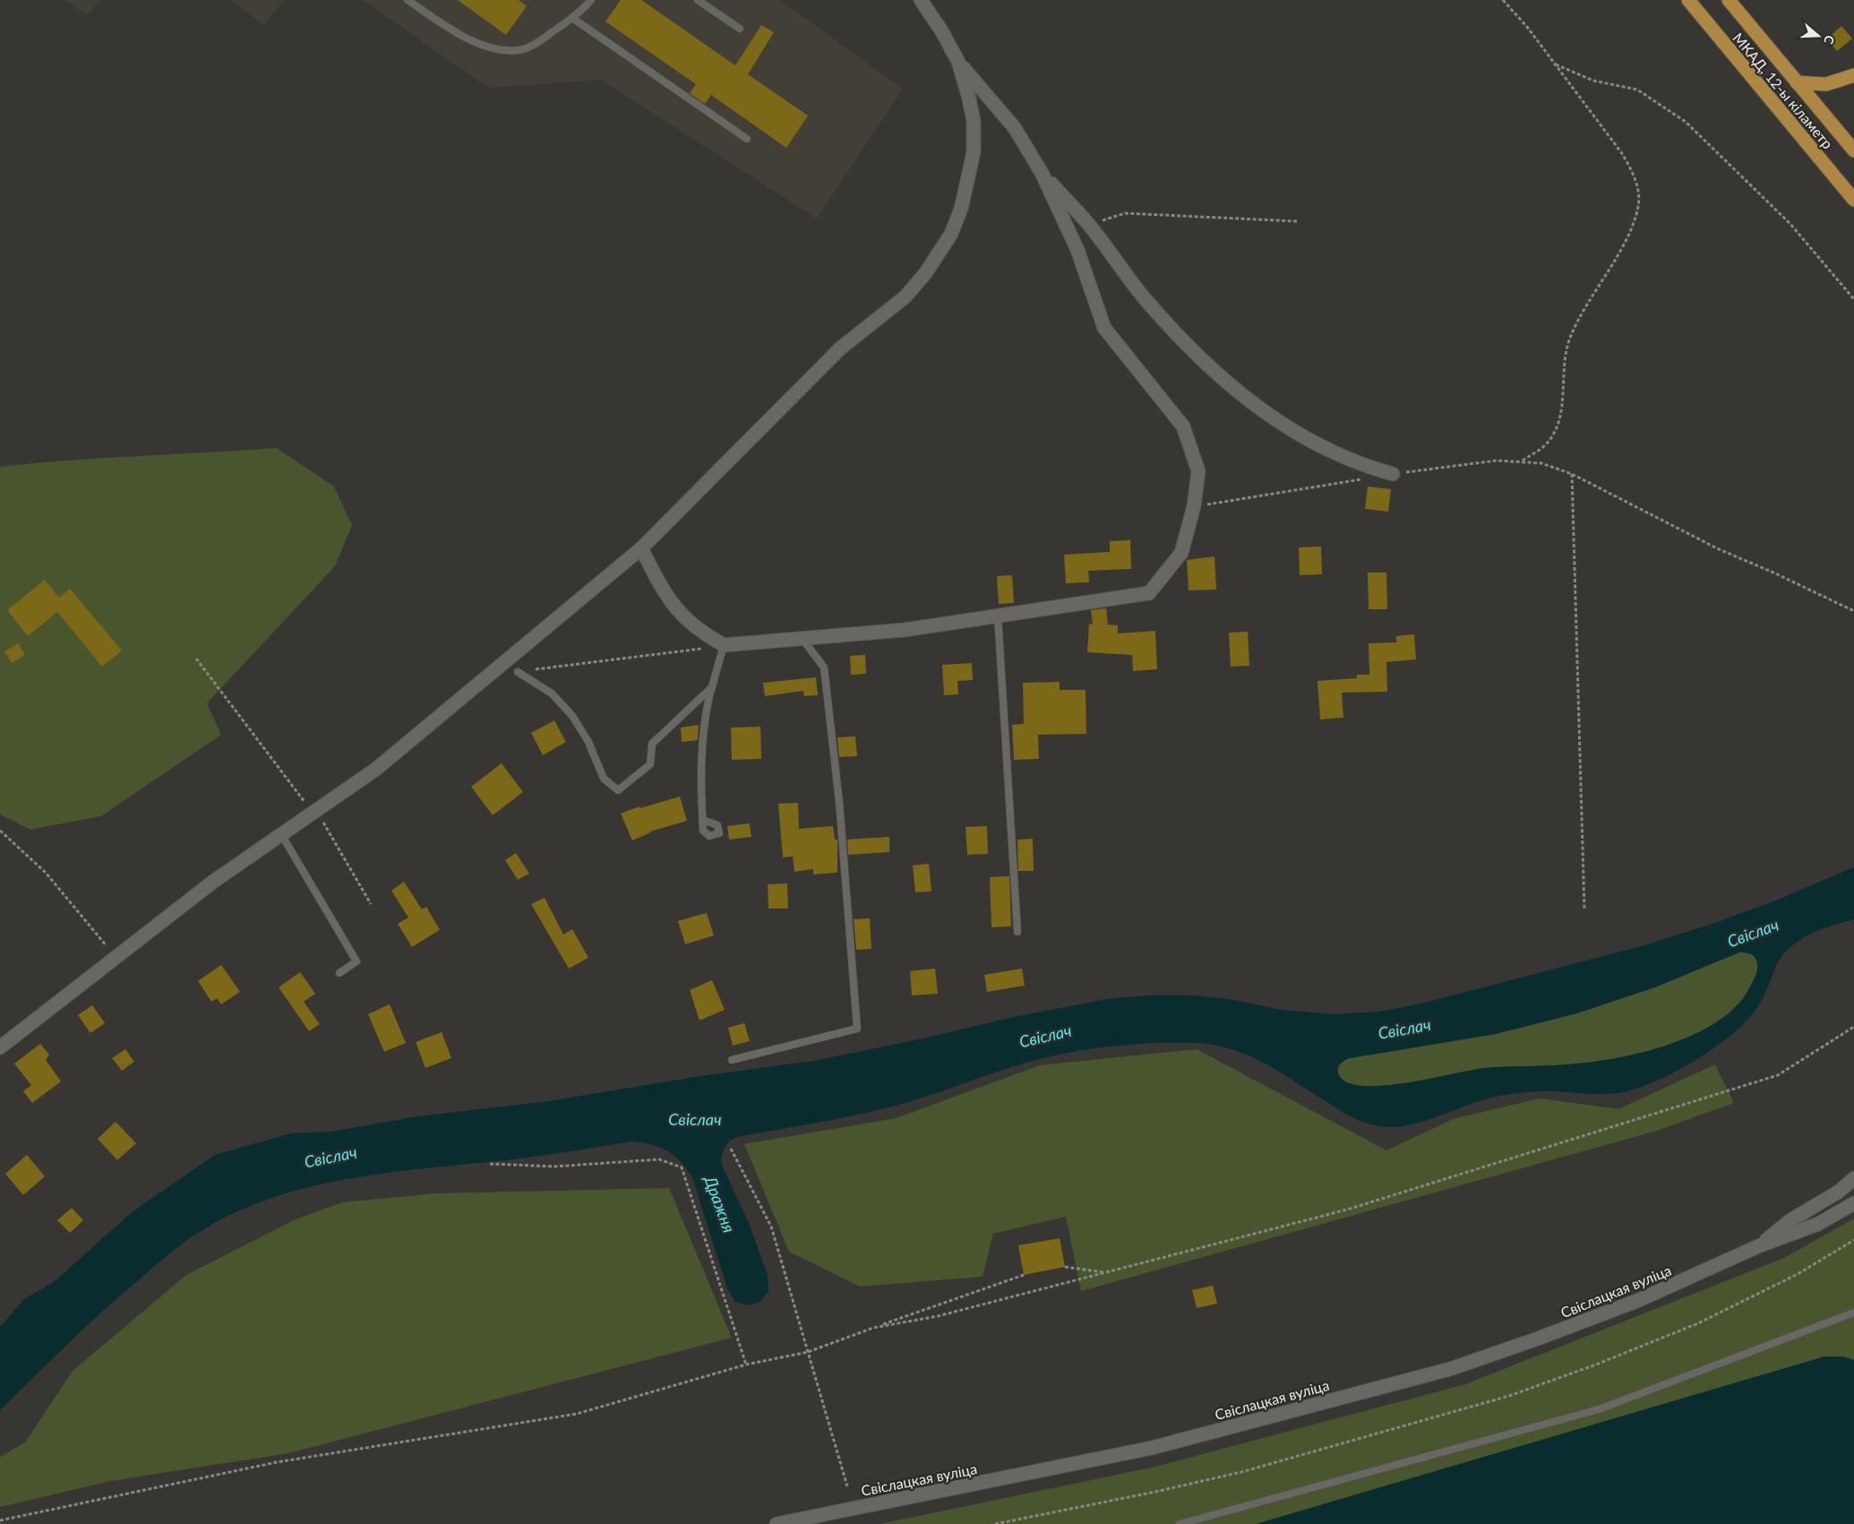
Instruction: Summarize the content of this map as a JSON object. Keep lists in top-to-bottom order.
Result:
{
  "streets": {
    "highway": ["МКАД, 12-ы кіламетр"],
    "street": ["Свіслацкая вуліца"]
  },
  "water": ["Свіслач", "Дражня"],
  "north": "right"
}
